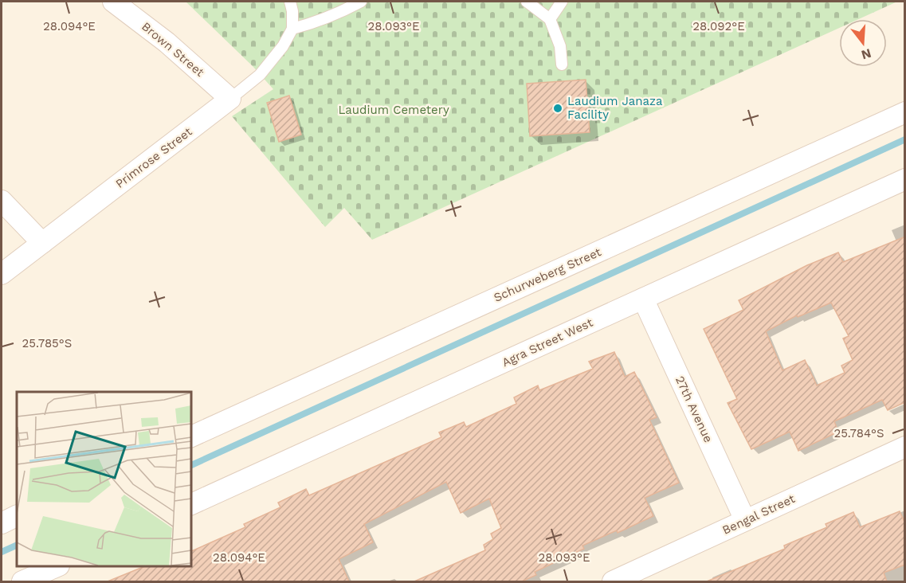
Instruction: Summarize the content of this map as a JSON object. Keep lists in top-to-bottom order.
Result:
{
  "streets": {
    "street": [
      "Brown Street",
      "Primrose Street",
      "Schurweberg Street",
      "Agra Street West",
      "27th Avenue",
      "Bengal Street"
    ]
  },
  "crossings": [
    ["Brown Street", "Primrose Street"],
    ["Agra Street West", "27th Avenue"],
    ["27th Avenue", "Bengal Street"]
  ],
  "parks": ["Laudium Cemetery"],
  "places": ["Laudium Janaza Facility"],
  "north": "bottom",
  "coordinates": [
    "28.094°E",
    "28.093°E",
    "28.092°E",
    "25.785°S",
    "25.784°S"
  ]
}
